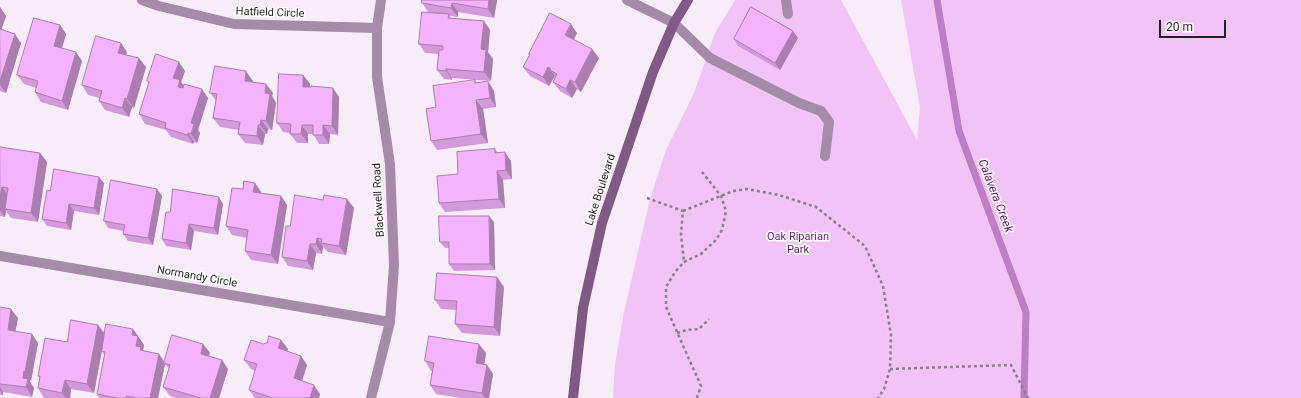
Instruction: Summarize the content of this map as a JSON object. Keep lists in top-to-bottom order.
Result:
{
  "streets": {
    "main road": ["Lake Boulevard"],
    "street": ["Hatfield Circle", "Blackwell Road", "Normandy Circle"]
  },
  "crossings": [
    ["Hatfield Circle", "Blackwell Road"],
    ["Blackwell Road", "Normandy Circle"]
  ],
  "water": ["Calavera Creek"],
  "parks": ["Oak Riparian Park"],
  "scale_bar": "20 m"
}
